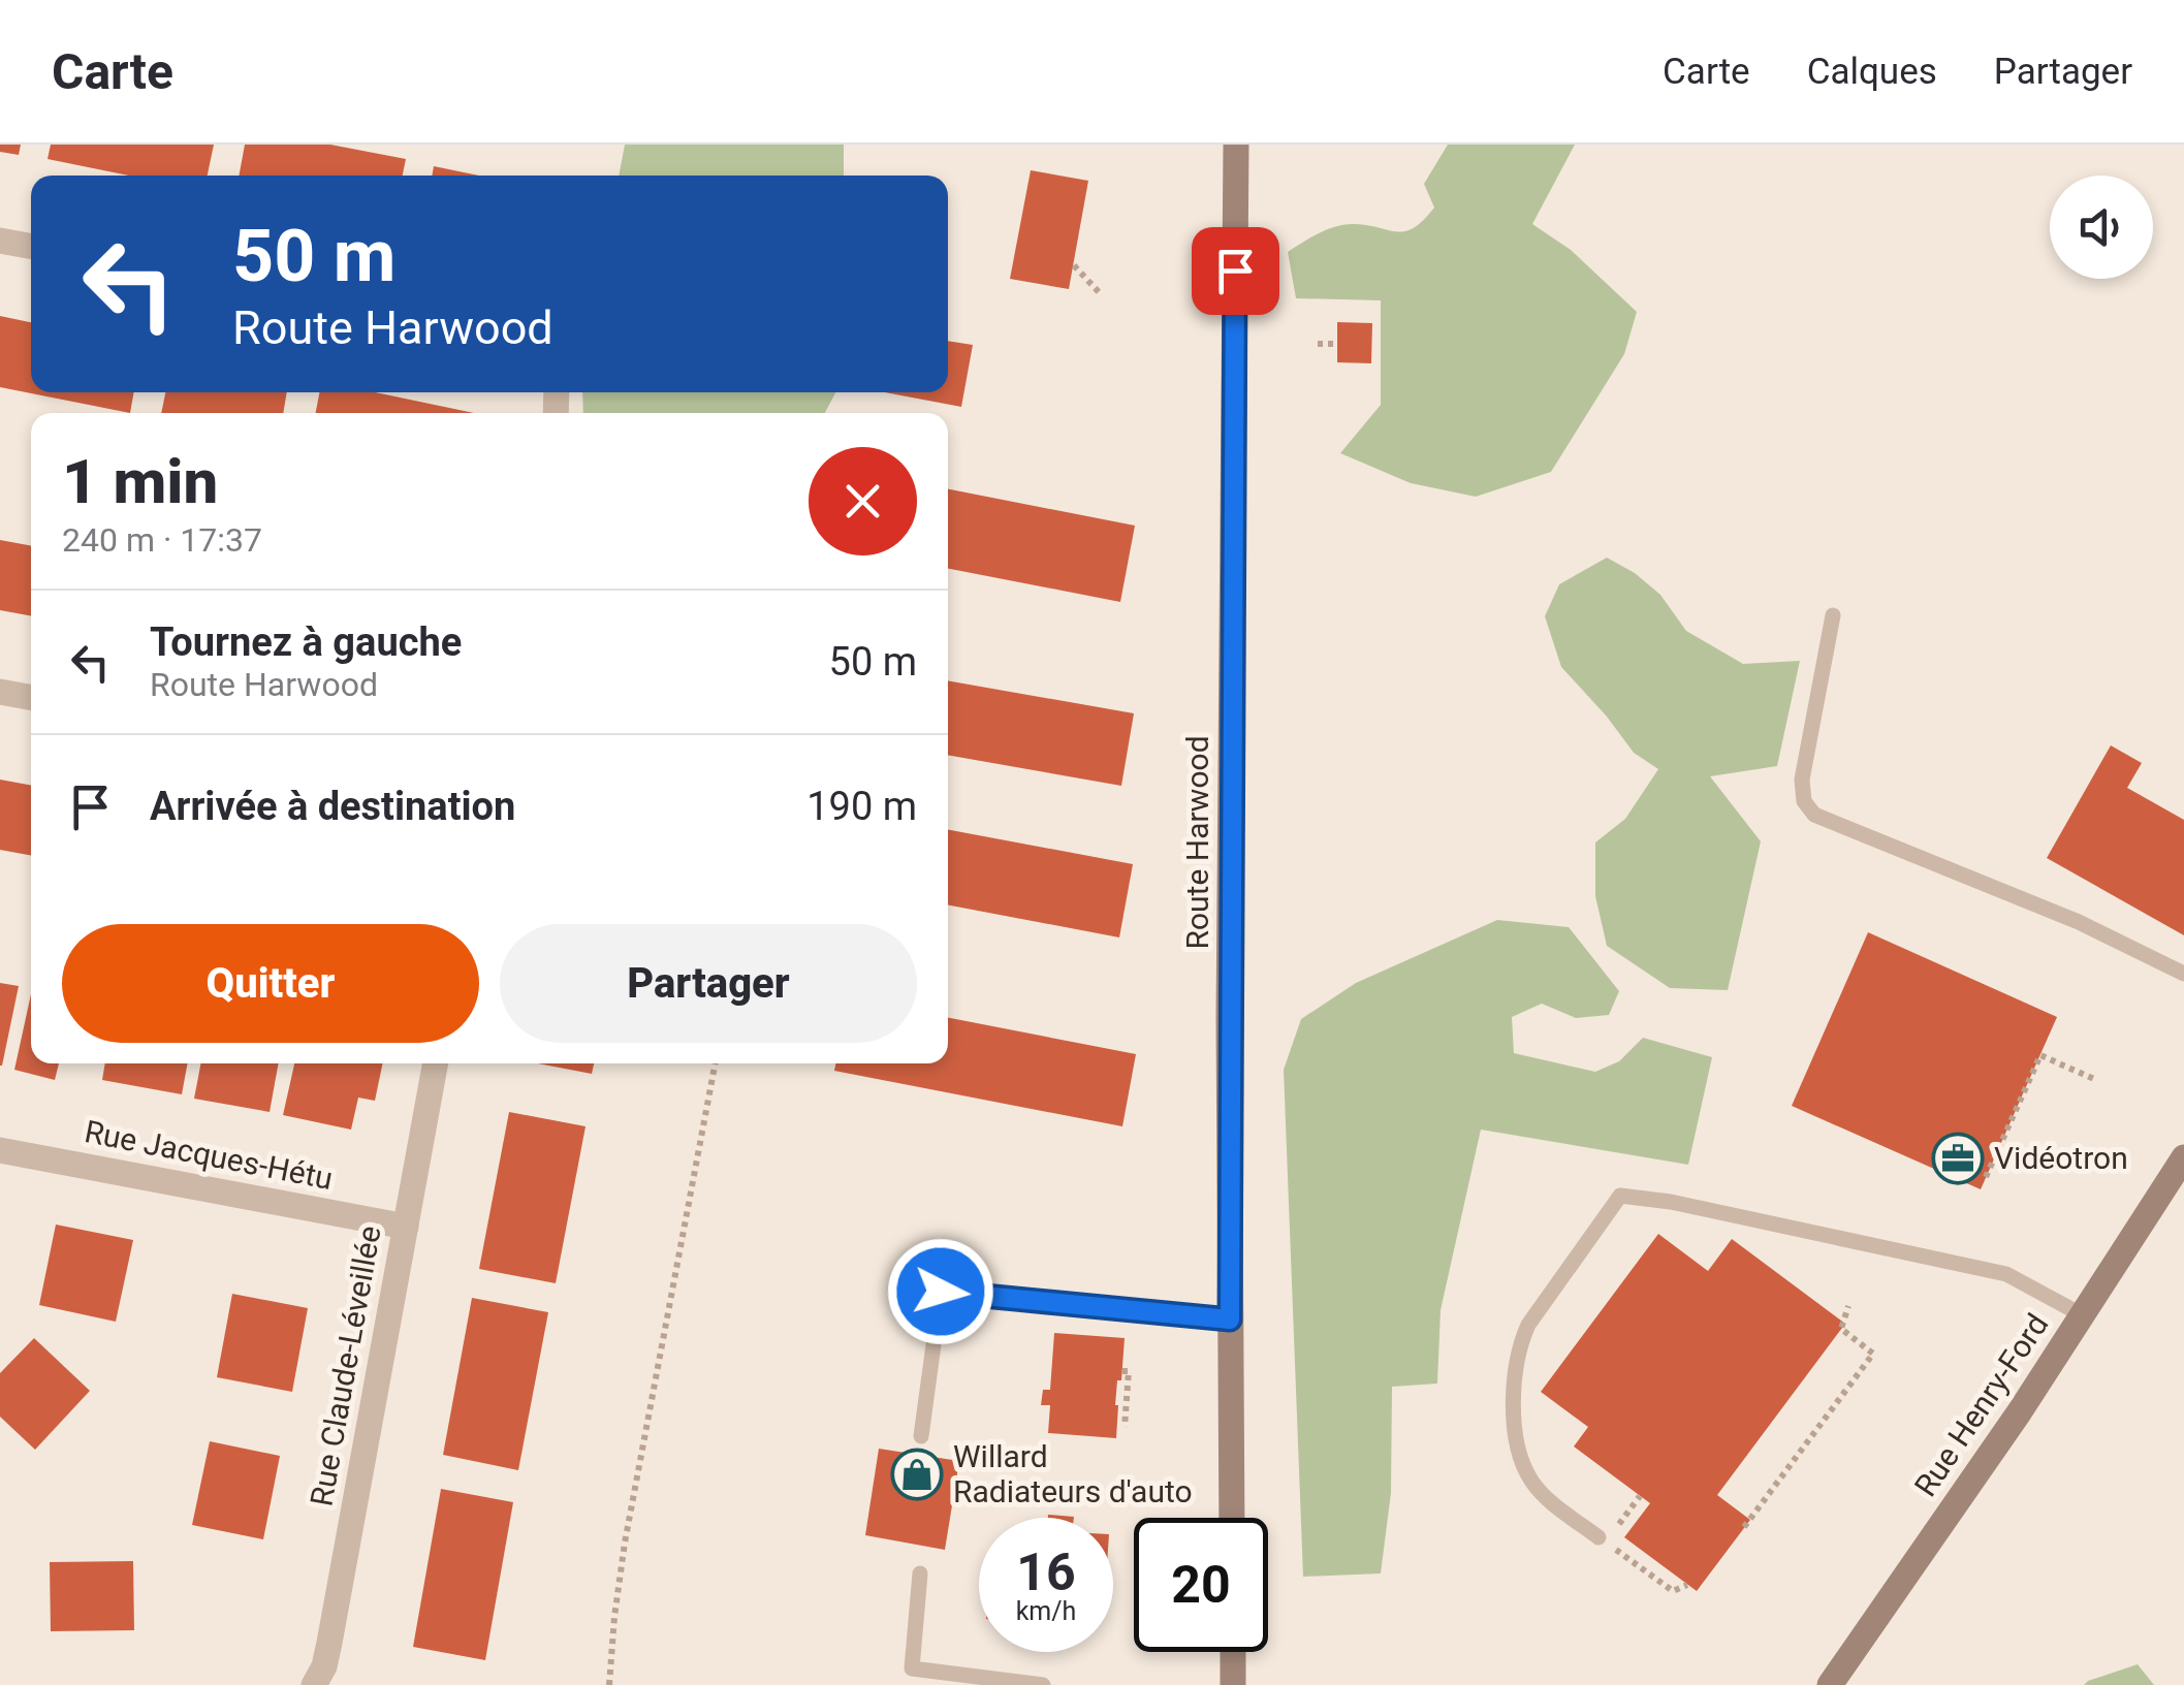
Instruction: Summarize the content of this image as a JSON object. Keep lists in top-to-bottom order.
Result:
{
  "streets": {
    "main road": ["Route Harwood", "Rue Henry-Ford"],
    "street": ["Rue Jacques-Hétu", "Rue Claude-Léveillée"]
  },
  "crossings": [
    ["Rue Jacques-Hétu", "Rue Claude-Léveillée"]
  ],
  "places": {
    "office": ["Vidéotron"],
    "shop": ["Willard Radiateurs d'auto"]
  },
  "page": {
    "header": "Carte",
    "nav": ["Carte", "Calques", "Partager"],
    "turn": ["50 m", "Route Harwood"],
    "heading": ["1 min", "240 m · 17:37"],
    "list": [
      {
        "name": "Tournez à gauche",
        "note": "Route Harwood",
        "value": "50 m"
      },
      {
        "name": "Arrivée à destination",
        "value": "190 m"
      }
    ],
    "buttons": ["Quitter", "Partager"],
    "speed": "16 km/h",
    "limit": "20"
  }
}
